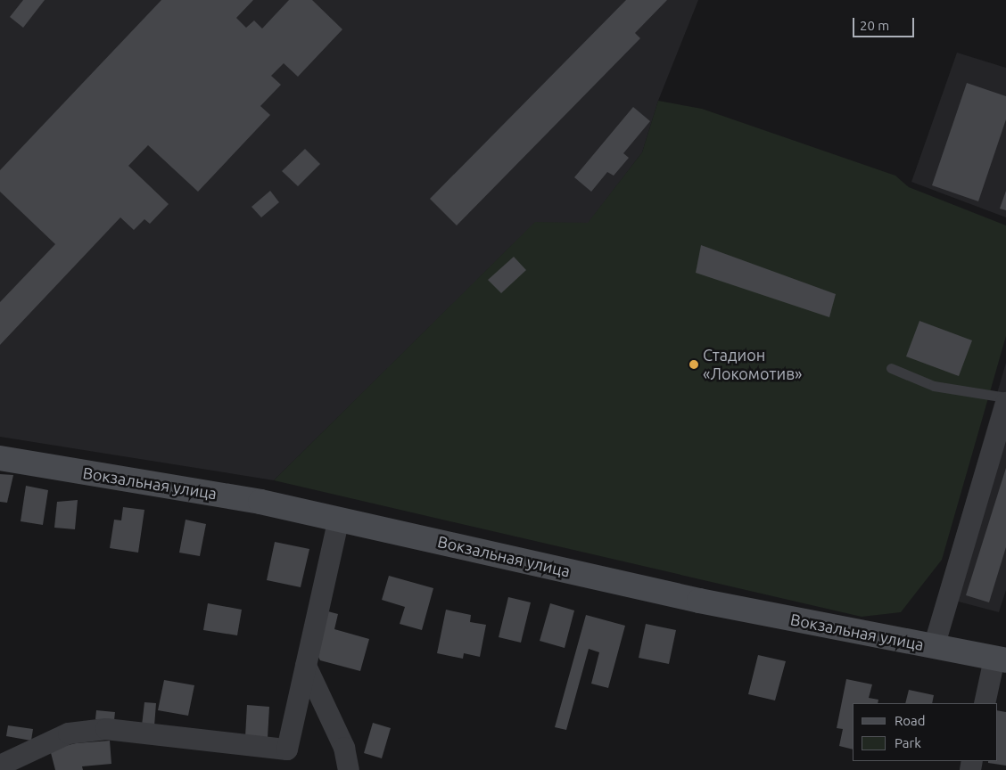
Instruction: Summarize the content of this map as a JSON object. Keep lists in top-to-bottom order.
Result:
{
  "streets": {
    "street": ["Вокзальная улица"]
  },
  "places": ["Стадион «Локомотив»"],
  "legend": ["Road", "Park"],
  "scale_bar": "20 m"
}
